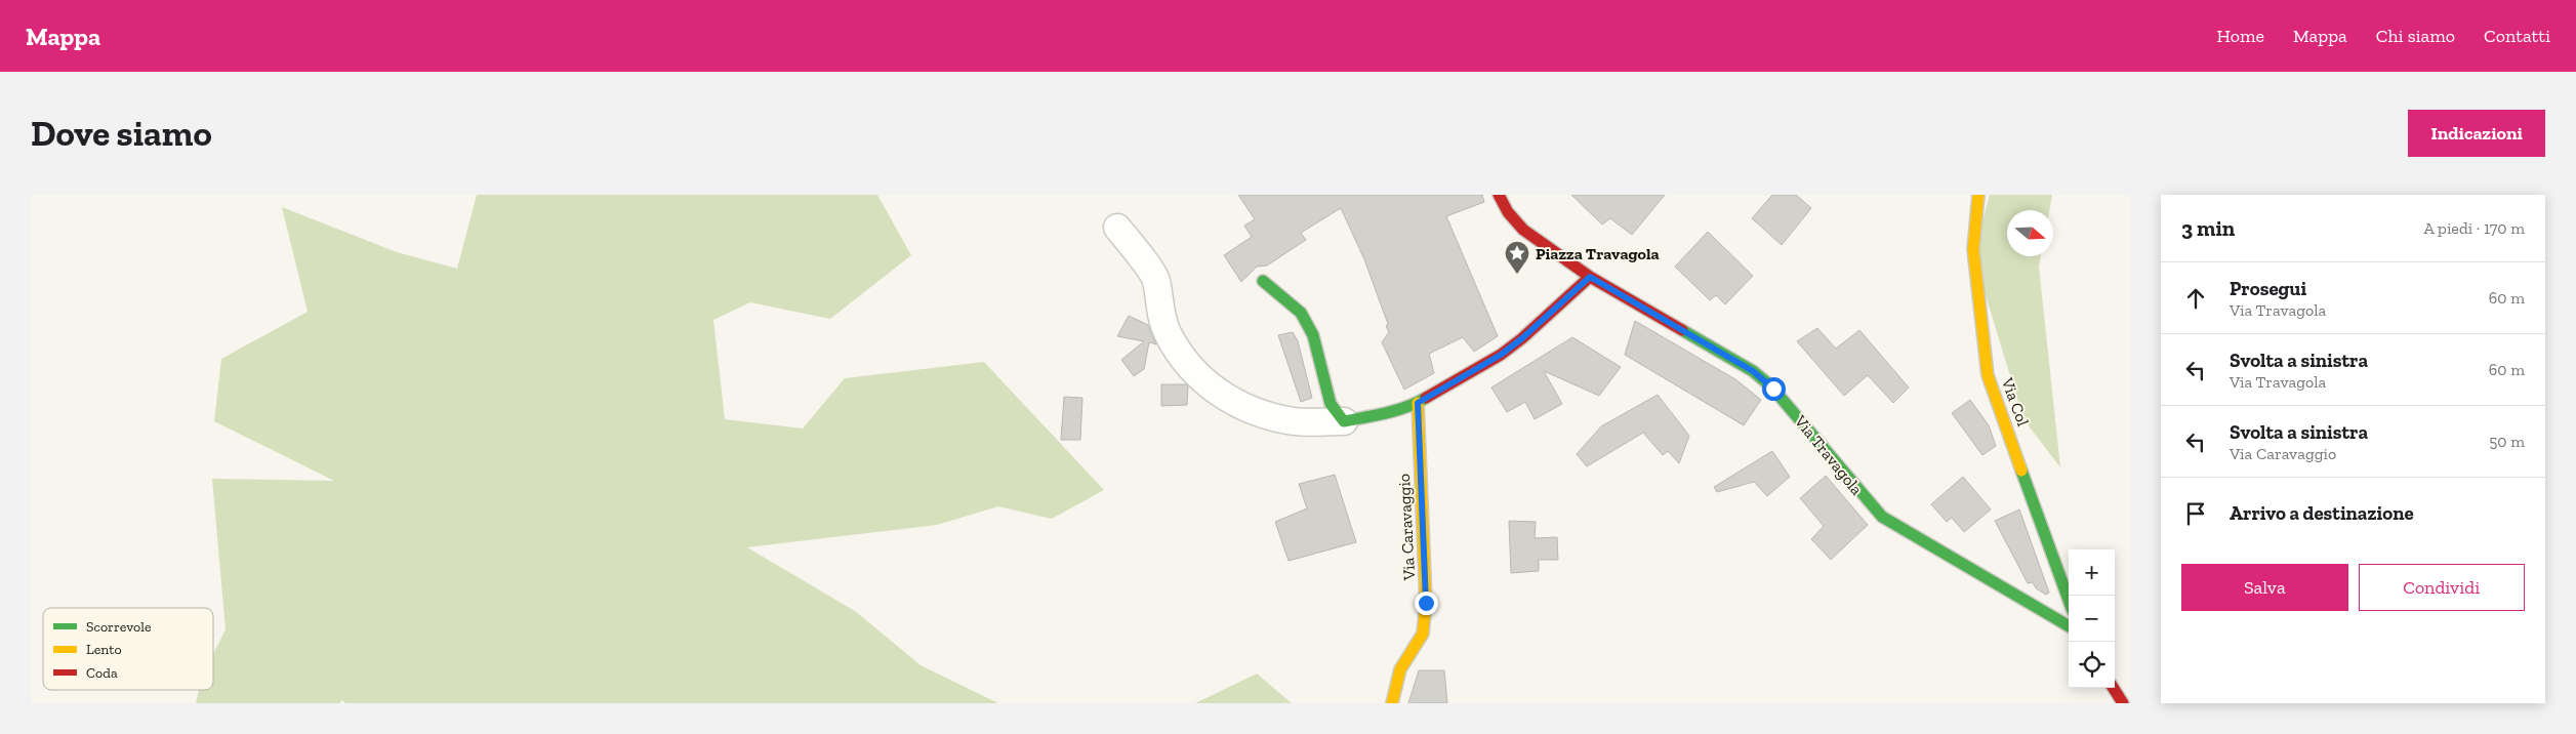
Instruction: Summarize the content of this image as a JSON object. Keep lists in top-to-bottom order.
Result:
{
  "streets": {
    "street": ["Via Col", "Via Travagola", "Via Caravaggio"]
  },
  "places": {
    "place": ["Piazza Travagola"]
  },
  "legend": ["Scorrevole", "Lento", "Coda"],
  "north": "right",
  "page": {
    "header": "Mappa",
    "nav": [
      "Home",
      "Mappa",
      "Chi siamo",
      "Contatti"
    ],
    "buttons": [
      "Indicazioni",
      ["Salva", "Condividi"]
    ],
    "title": "Dove siamo",
    "heading": ["3 min", "A piedi · 170 m"],
    "list": [
      ["Prosegui", "Via Travagola", "60 m"],
      ["Svolta a sinistra", "Via Travagola", "60 m"],
      ["Svolta a sinistra", "Via Caravaggio", "50 m"],
      "Arrivo a destinazione"
    ],
    "map_buttons": ["+", "−"]
  }
}
